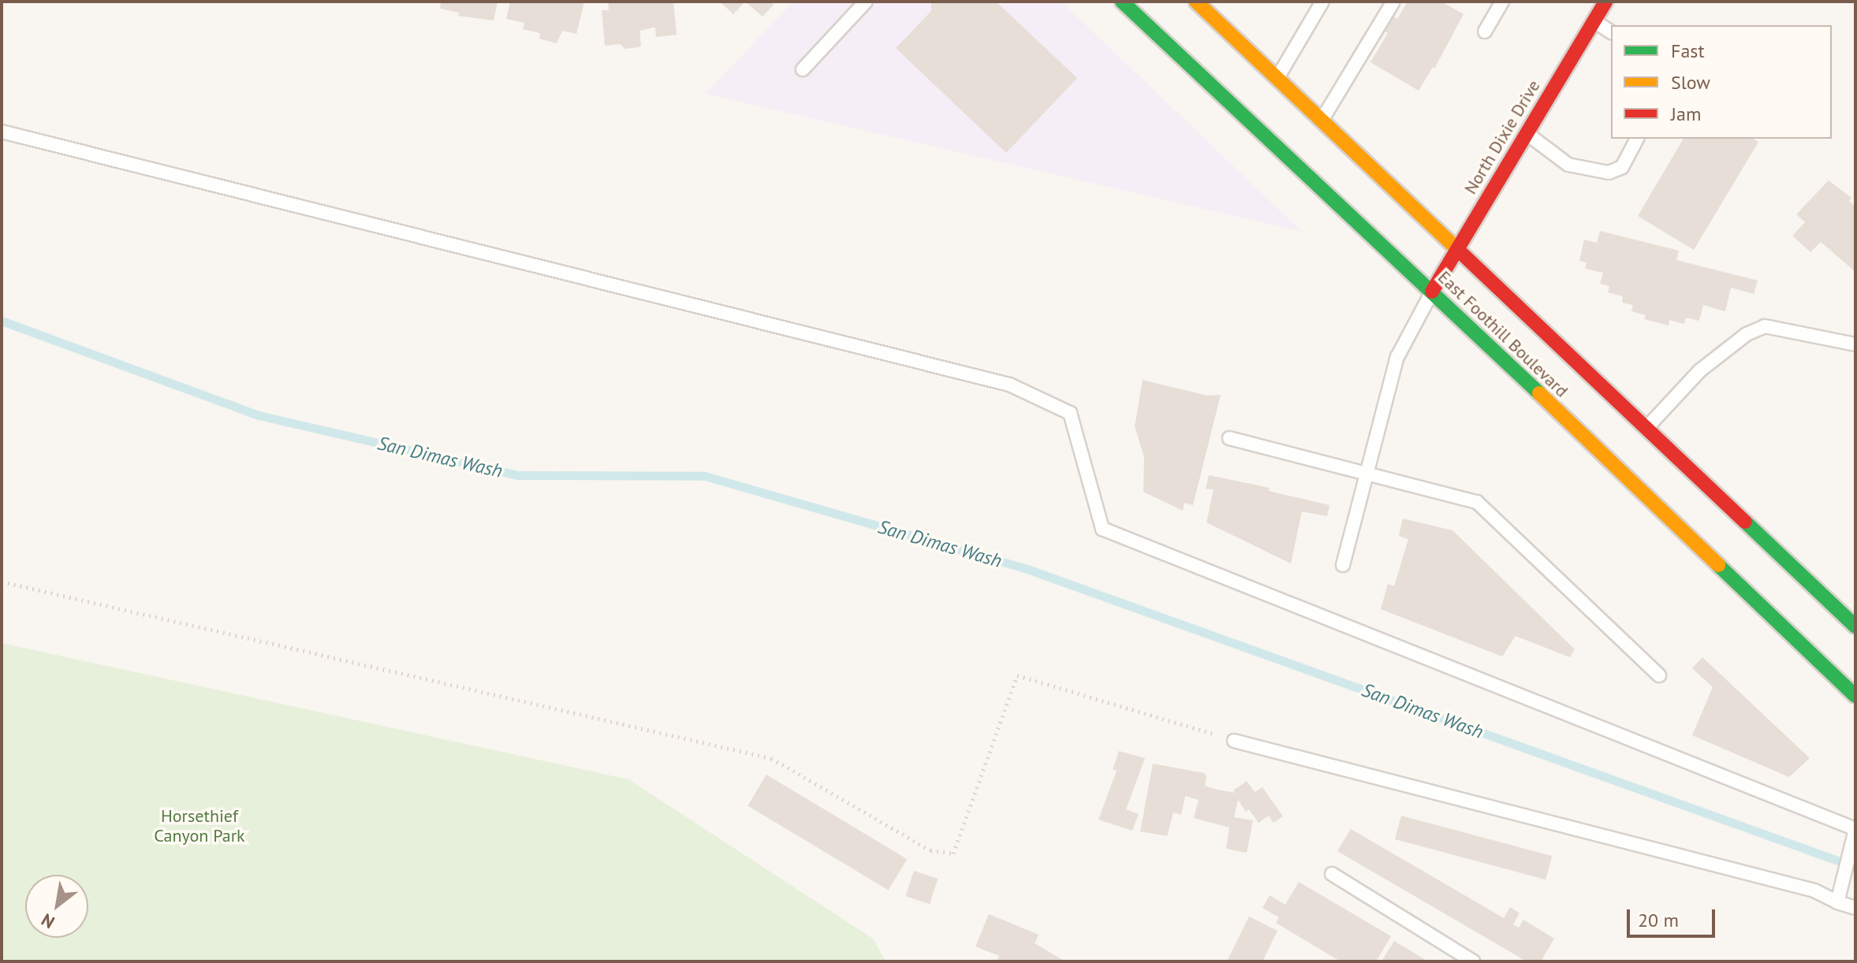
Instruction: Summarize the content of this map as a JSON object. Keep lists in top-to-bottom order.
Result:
{
  "streets": {
    "main road": ["North Dixie Drive", "East Foothill Boulevard"]
  },
  "crossings": [
    ["North Dixie Drive", "East Foothill Boulevard"]
  ],
  "water": ["San Dimas Wash"],
  "parks": ["Horsethief Canyon Park"],
  "legend": ["Fast", "Slow", "Jam"],
  "scale_bar": "20 m",
  "north": "bottom left"
}
